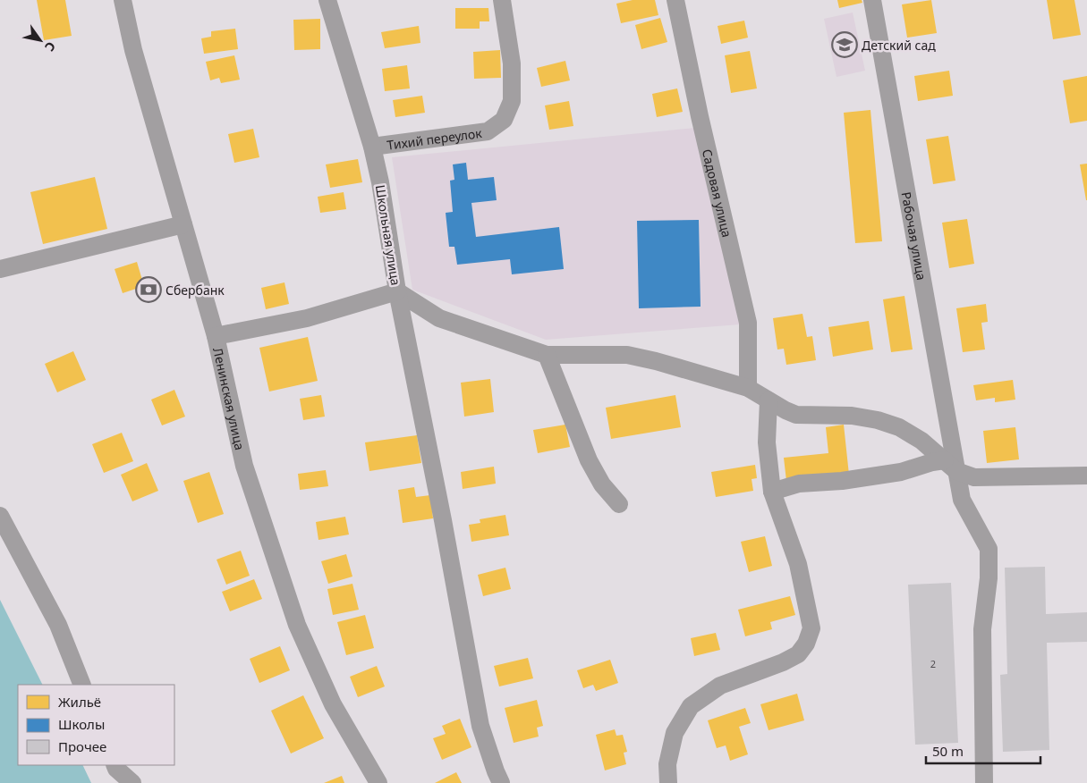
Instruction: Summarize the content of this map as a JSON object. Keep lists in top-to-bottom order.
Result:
{
  "streets": {
    "street": [
      "Тихий переулок",
      "Садовая улица",
      "Школьная улица",
      "Рабочая улица",
      "Ленинская улица"
    ]
  },
  "crossings": [
    ["Тихий переулок", "Школьная улица"],
    ["Школьная улица", "Ленинская улица"]
  ],
  "places": {
    "school or university": ["Детский сад"],
    "bank": ["Сбербанк"]
  },
  "house_numbers": ["2"],
  "legend": ["Жильё", "Школы", "Прочее"],
  "scale_bar": "50 m",
  "north": "bottom right"
}
